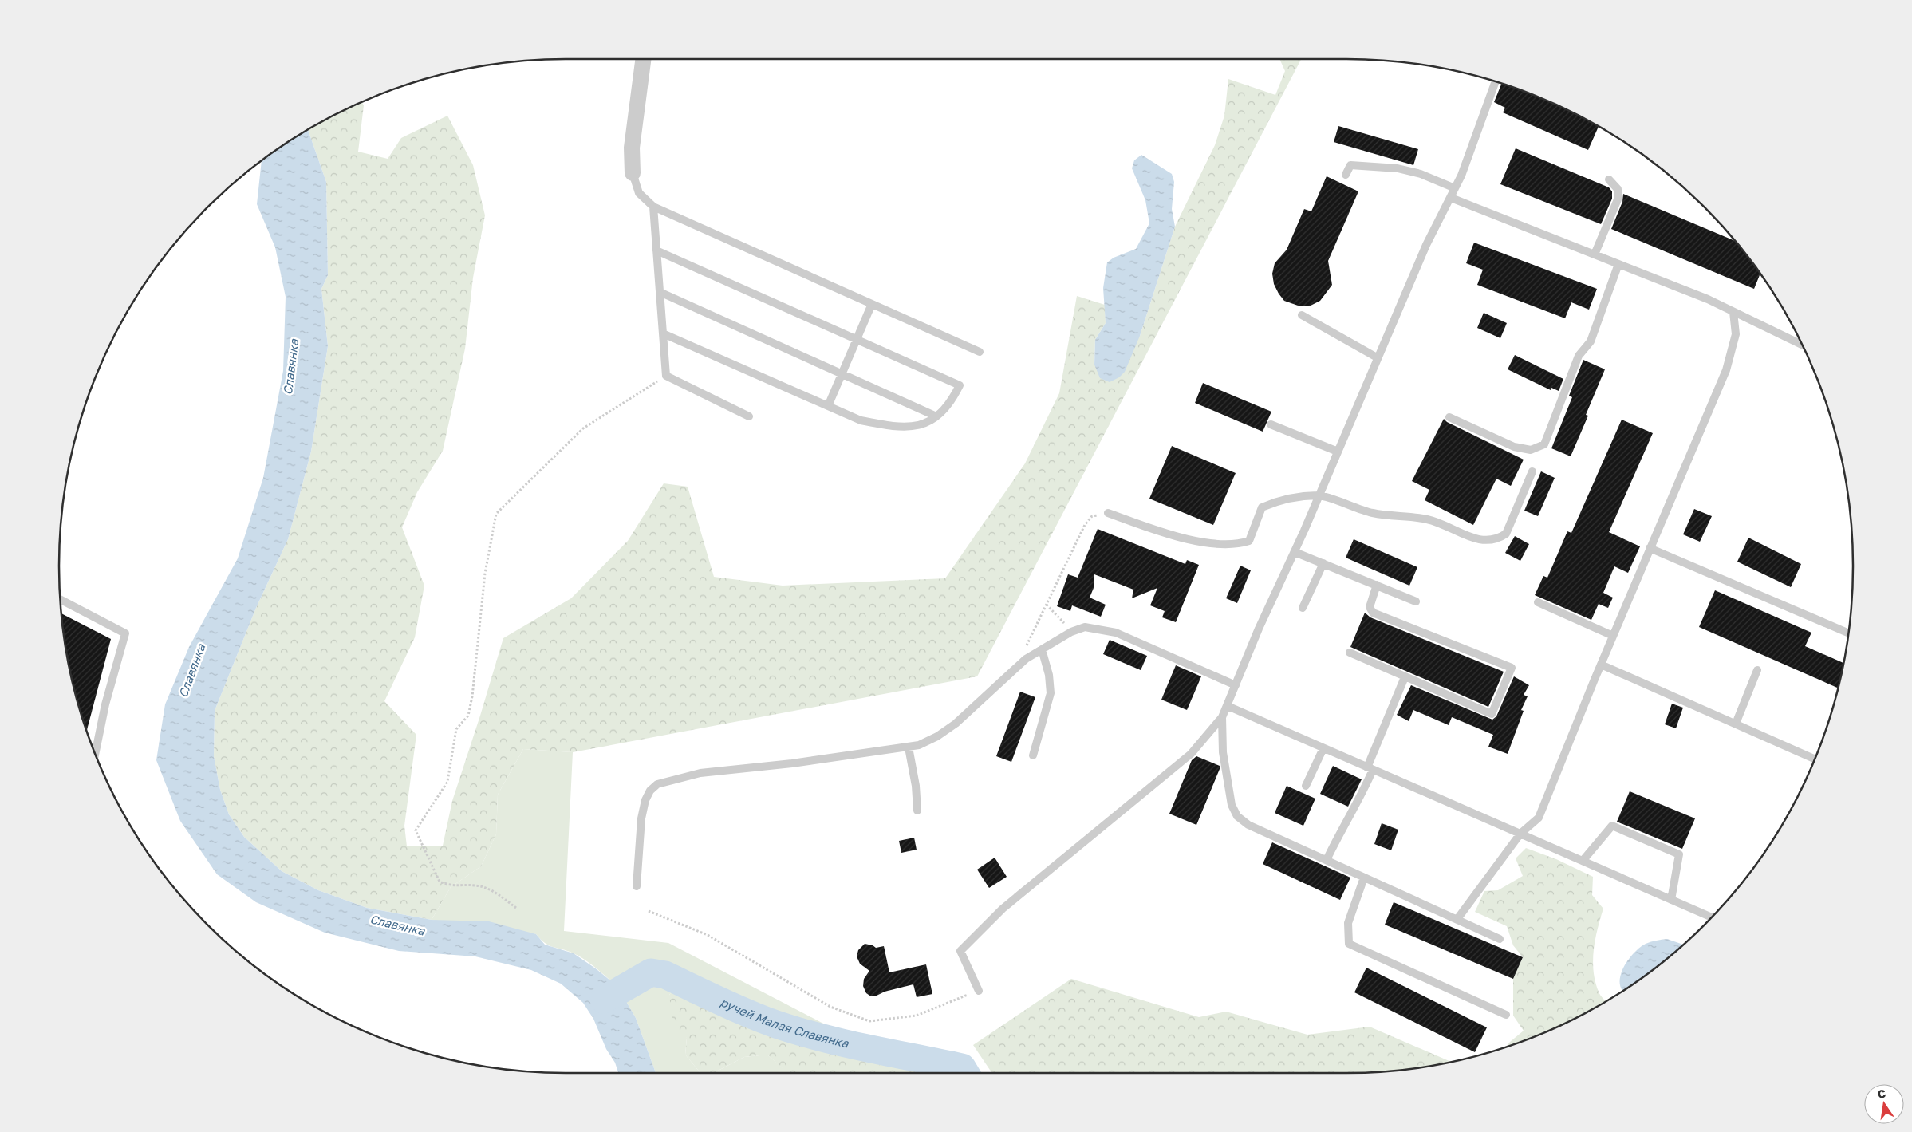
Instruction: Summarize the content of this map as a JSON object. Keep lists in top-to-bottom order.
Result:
{
  "water": ["Славянка", "ручей Малая Славянка"],
  "north": "top"
}
